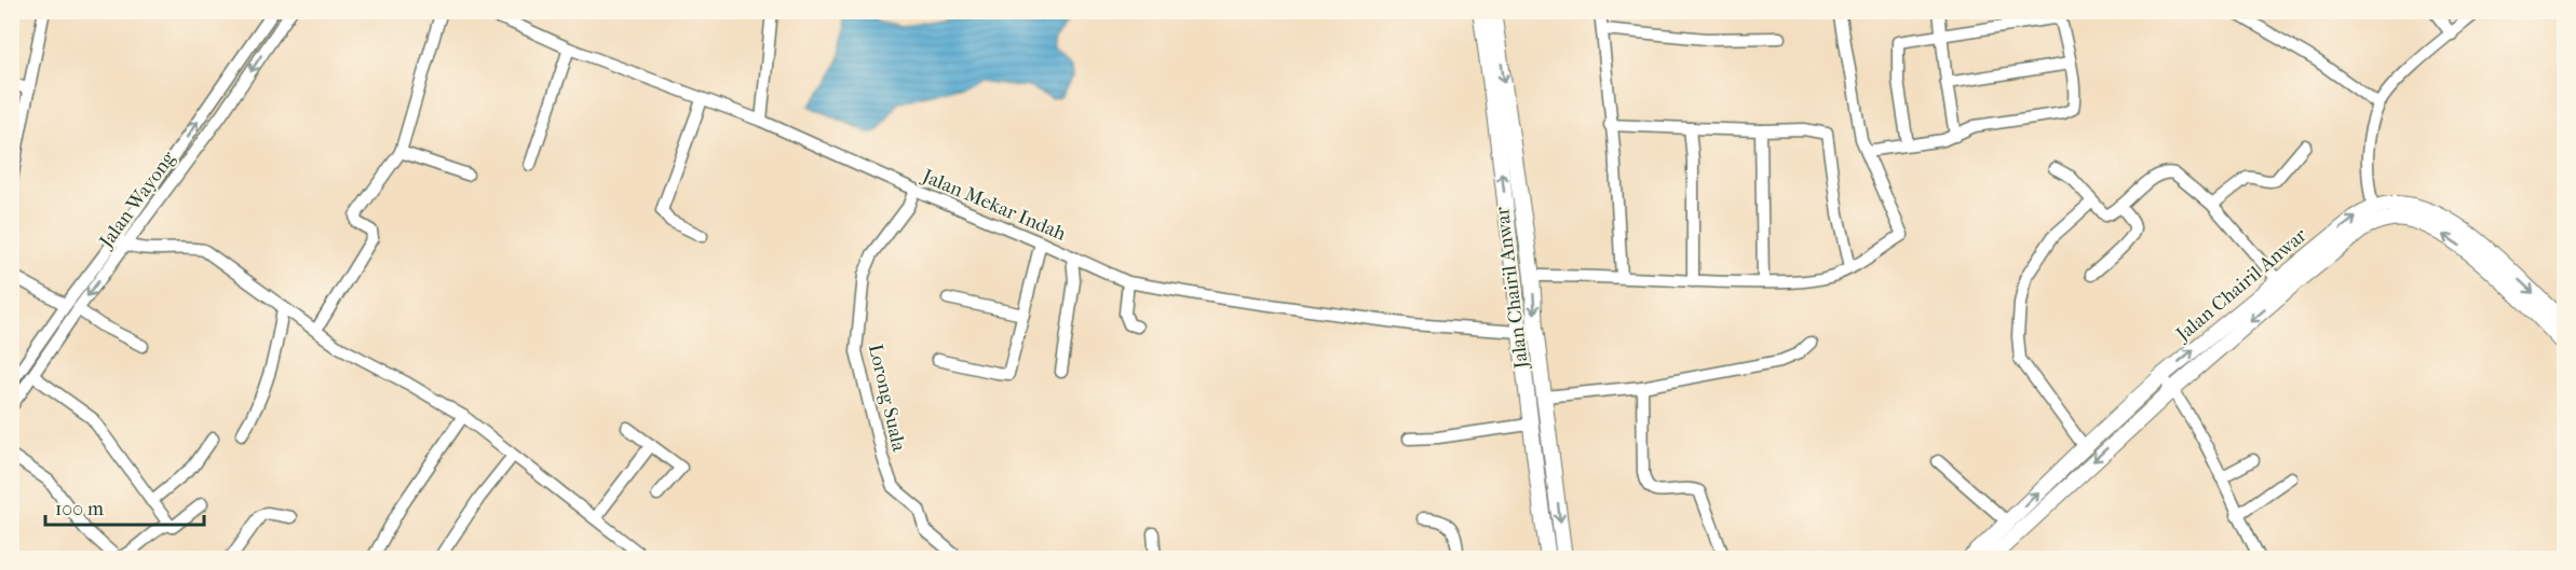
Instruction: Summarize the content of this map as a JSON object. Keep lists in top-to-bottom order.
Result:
{
  "streets": {
    "main road": ["Jalan Chairil Anwar"],
    "street": ["Jalan Wayong", "Jalan Mekar Indah", "Lorong Suala"]
  },
  "crossings": [
    ["Jalan Mekar Indah", "Jalan Chairil Anwar"],
    ["Jalan Mekar Indah", "Lorong Suala"]
  ],
  "scale_bar": "100 m"
}
